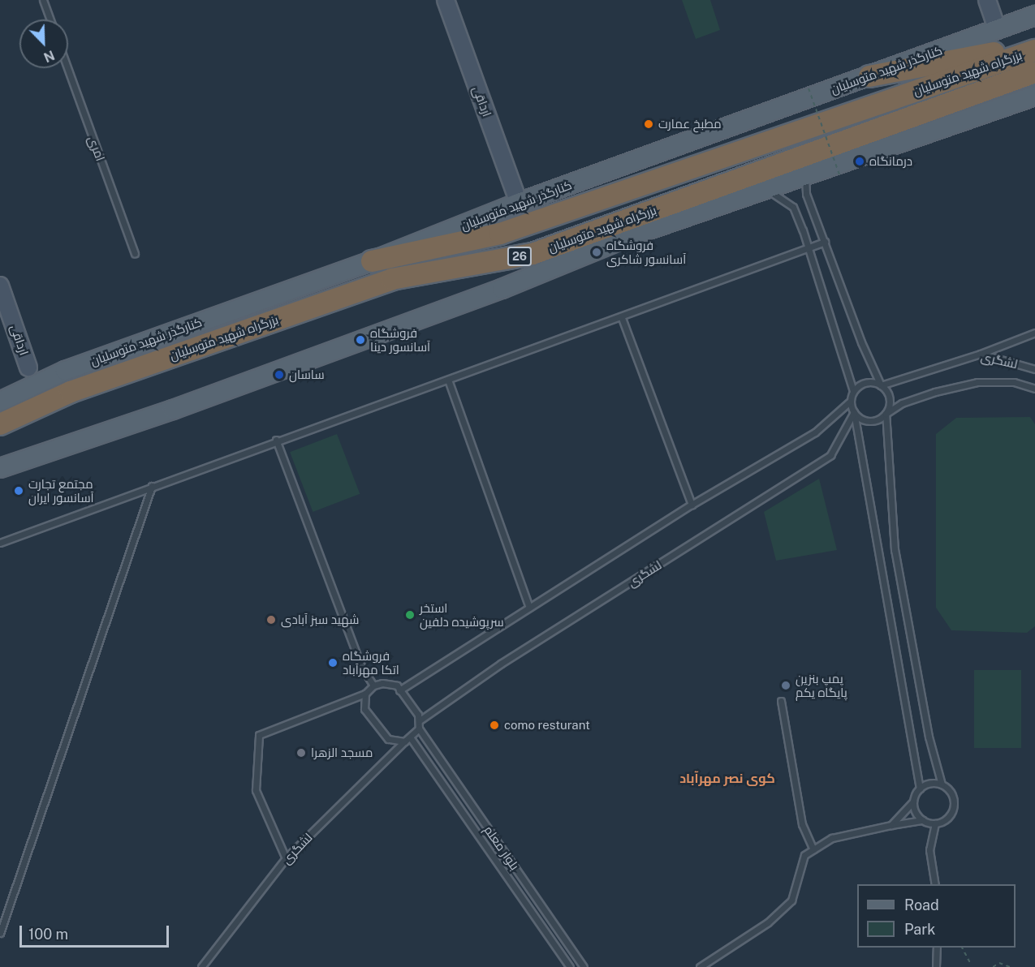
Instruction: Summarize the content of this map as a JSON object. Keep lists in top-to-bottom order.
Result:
{
  "streets": {
    "highway": ["بزرگراه شهید متوسلیان", "26"],
    "main road": ["کنارگذر شهید متوسلیان"],
    "street": ["ارداقی"],
    "lane": ["امری", "لشگری", "بلوار معلم"]
  },
  "crossings": [
    ["کنارگذر شهید متوسلیان", "بزرگراه شهید متوسلیان"],
    ["کنارگذر شهید متوسلیان", "ارداقی"],
    ["لشگری", "بلوار معلم"]
  ],
  "districts": ["کوی نصر مهرآباد"],
  "places": [
    "مطبخ عمارت",
    "درمانگاه",
    "فروشگاه آسانسور شاکری",
    "فروشگاه آسانسور دینا",
    "ساسان",
    "مجتمع تجارت آسانسور ایران",
    "استخر سرپوشیده دلفین",
    "شهید سبز آبادی",
    "فروشگاه اتکا مهرآباد",
    "پمپ بنزين پايگاه يكم",
    "como resturant",
    "مسجد الزهرا"
  ],
  "legend": ["Road", "Park"],
  "scale_bar": "100 m",
  "north": "bottom right"
}
